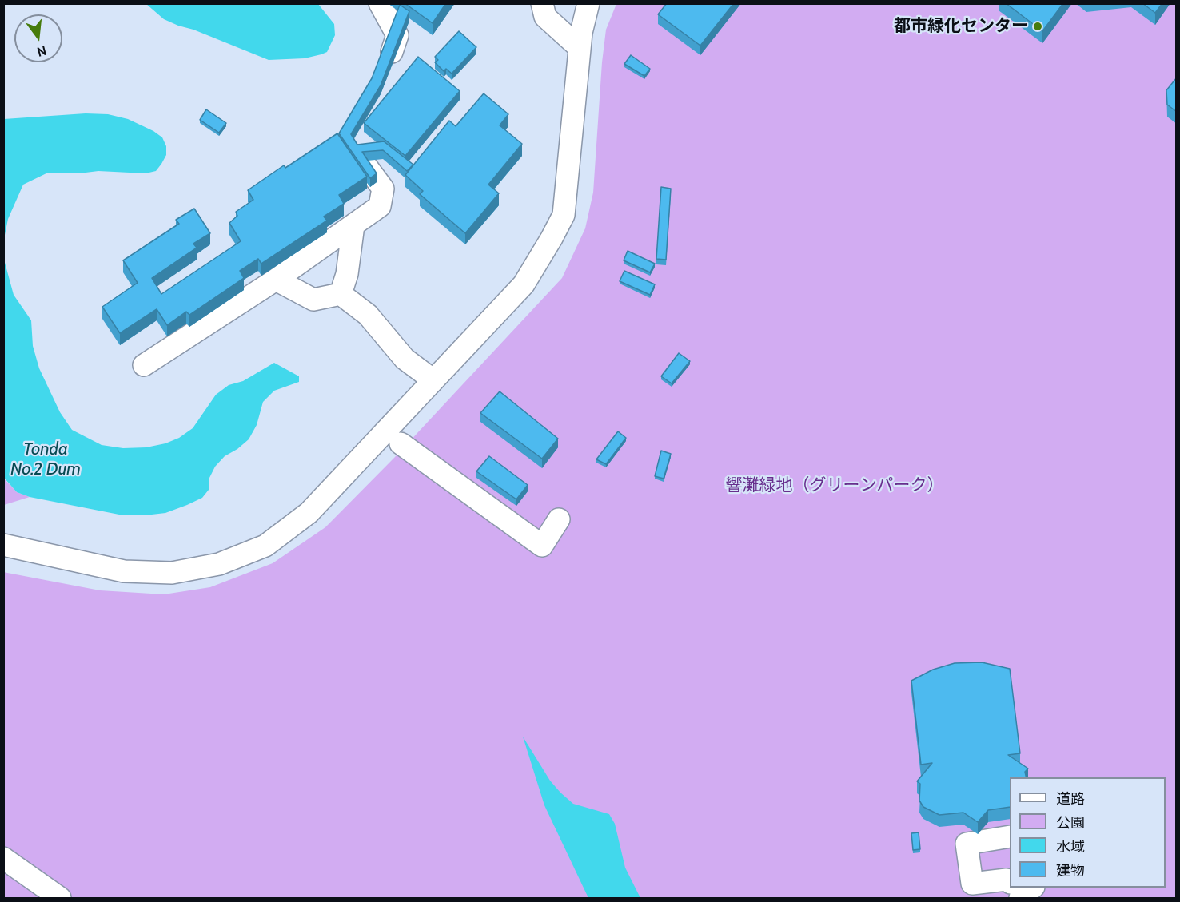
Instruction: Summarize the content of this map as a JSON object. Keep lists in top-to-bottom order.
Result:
{
  "water": ["Tonda No.2 Dum"],
  "parks": ["響灘緑地（グリーンパーク）"],
  "places": ["都市緑化センター"],
  "legend": [
    "道路",
    "公園",
    "水域",
    "建物"
  ],
  "north": "bottom"
}
